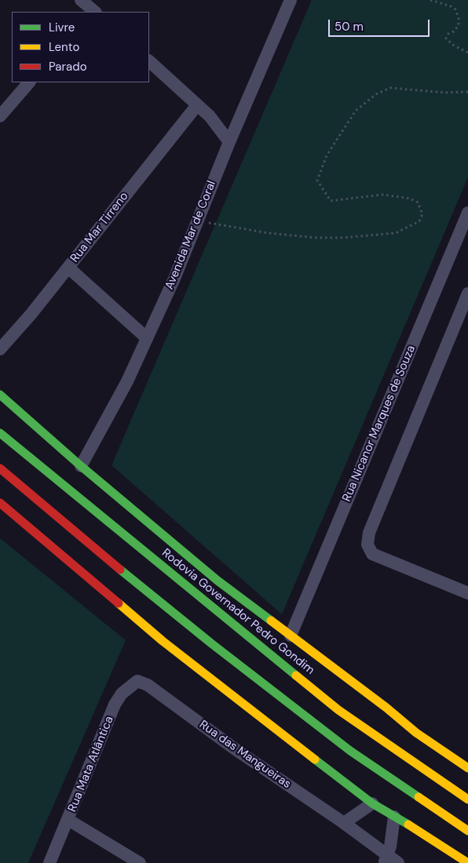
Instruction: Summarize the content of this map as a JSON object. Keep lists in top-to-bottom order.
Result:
{
  "streets": {
    "main road": ["Rodovia Governador Pedro Gondim"],
    "street": [
      "Rua Mar Tirreno",
      "Avenida Mar de Coral",
      "Rua Nicanor Marques de Souza",
      "Rua das Mangueiras",
      "Rua Mata Atlântica"
    ]
  },
  "crossings": [
    ["Rua das Mangueiras", "Rua Mata Atlântica"]
  ],
  "legend": ["Livre", "Lento", "Parado"],
  "scale_bar": "50 m"
}
